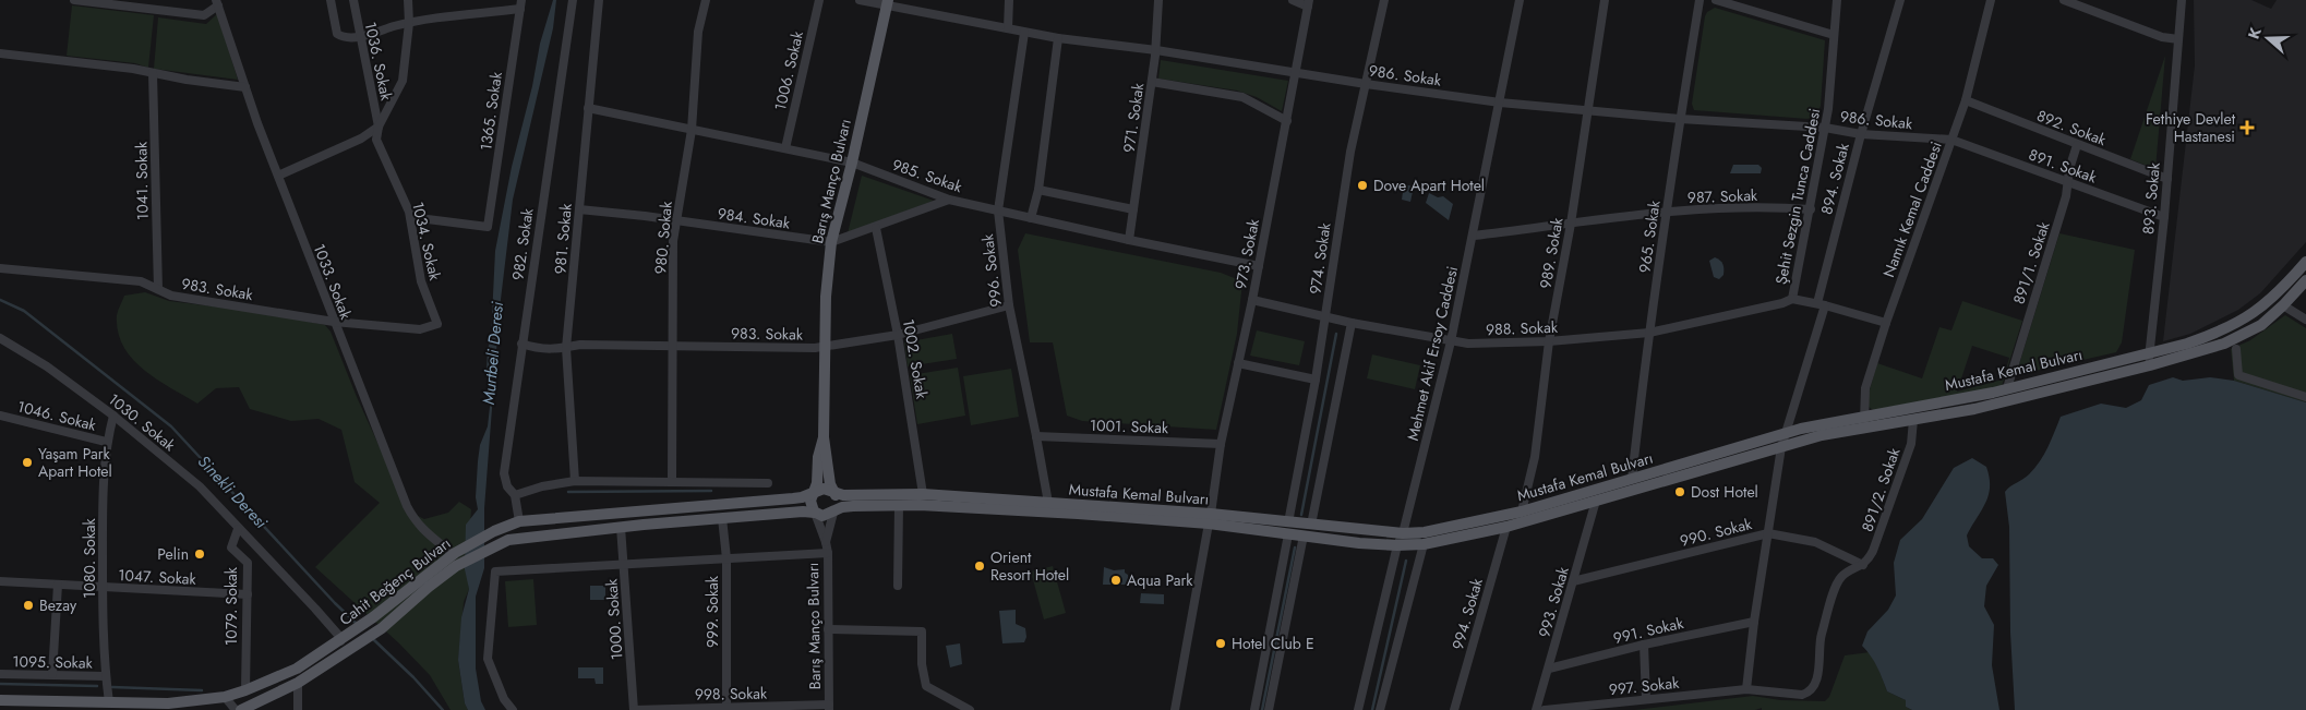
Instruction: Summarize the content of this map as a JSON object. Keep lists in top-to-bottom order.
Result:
{
  "streets": {
    "main road": ["Barış Manço Bulvarı", "Mustafa Kemal Bulvarı", "Cahit Beğenç Bulvarı"],
    "street": [
      "1036. Sokak",
      "1006. Sokak",
      "986. Sokak",
      "1365. Sokak",
      "971. Sokak",
      "892. Sokak",
      "891. Sokak",
      "985. Sokak",
      "894. Sokak",
      "1041. Sokak",
      "987. Sokak",
      "Şehit Sezgin Tunca Caddesi",
      "893. Sokak",
      "Namık Kemal Caddesi",
      "984. Sokak",
      "965. Sokak",
      "980. Sokak",
      "981. Sokak",
      "1034. Sokak",
      "982. Sokak",
      "989. Sokak",
      "973. Sokak",
      "974. Sokak",
      "891/1. Sokak",
      "996. Sokak",
      "1033. Sokak",
      "983. Sokak",
      "988. Sokak",
      "Mehmet Akif Ersoy Caddesi",
      "1002. Sokak",
      "1046. Sokak",
      "1030. Sokak",
      "1001. Sokak",
      "891/2. Sokak",
      "990. Sokak",
      "1080. Sokak",
      "1047. Sokak",
      "993. Sokak",
      "1079. Sokak",
      "999. Sokak",
      "994. Sokak",
      "1000. Sokak",
      "991. Sokak",
      "1095. Sokak",
      "997. Sokak",
      "998. Sokak"
    ]
  },
  "crossings": [
    ["1036. Sokak", "1034. Sokak"],
    ["1006. Sokak", "985. Sokak"],
    ["986. Sokak", "971. Sokak"],
    ["986. Sokak", "891. Sokak"],
    ["986. Sokak", "894. Sokak"],
    ["986. Sokak", "Barış Manço Bulvarı"],
    ["986. Sokak", "Şehit Sezgin Tunca Caddesi"],
    ["986. Sokak", "Namık Kemal Caddesi"],
    ["986. Sokak", "965. Sokak"],
    ["986. Sokak", "989. Sokak"],
    ["986. Sokak", "973. Sokak"],
    ["986. Sokak", "974. Sokak"],
    ["986. Sokak", "996. Sokak"],
    ["986. Sokak", "Mehmet Akif Ersoy Caddesi"],
    ["1365. Sokak", "1034. Sokak"],
    ["971. Sokak", "985. Sokak"],
    ["892. Sokak", "893. Sokak"],
    ["892. Sokak", "Namık Kemal Caddesi"],
    ["892. Sokak", "891/1. Sokak"],
    ["891. Sokak", "893. Sokak"],
    ["891. Sokak", "Namık Kemal Caddesi"],
    ["891. Sokak", "891/1. Sokak"],
    ["985. Sokak", "Barış Manço Bulvarı"],
    ["985. Sokak", "984. Sokak"],
    ["985. Sokak", "980. Sokak"],
    ["985. Sokak", "981. Sokak"],
    ["985. Sokak", "973. Sokak"],
    ["985. Sokak", "996. Sokak"],
    ["894. Sokak", "Şehit Sezgin Tunca Caddesi"],
    ["1041. Sokak", "983. Sokak"],
    ["Barış Manço Bulvarı", "984. Sokak"],
    ["Barış Manço Bulvarı", "983. Sokak"],
    ["Barış Manço Bulvarı", "Mustafa Kemal Bulvarı"],
    ["Barış Manço Bulvarı", "Cahit Beğenç Bulvarı"],
    ["Barış Manço Bulvarı", "998. Sokak"],
    ["987. Sokak", "Şehit Sezgin Tunca Caddesi"],
    ["987. Sokak", "965. Sokak"],
    ["987. Sokak", "989. Sokak"],
    ["987. Sokak", "Mehmet Akif Ersoy Caddesi"],
    ["Şehit Sezgin Tunca Caddesi", "Namık Kemal Caddesi"],
    ["Şehit Sezgin Tunca Caddesi", "988. Sokak"],
    ["893. Sokak", "Mustafa Kemal Bulvarı"],
    ["Namık Kemal Caddesi", "Mustafa Kemal Bulvarı"],
    ["984. Sokak", "980. Sokak"],
    ["984. Sokak", "981. Sokak"],
    ["984. Sokak", "1002. Sokak"],
    ["965. Sokak", "988. Sokak"],
    ["965. Sokak", "Mustafa Kemal Bulvarı"],
    ["980. Sokak", "983. Sokak"],
    ["981. Sokak", "983. Sokak"],
    ["1034. Sokak", "1033. Sokak"],
    ["1034. Sokak", "983. Sokak"],
    ["982. Sokak", "983. Sokak"],
    ["982. Sokak", "Cahit Beğenç Bulvarı"],
    ["989. Sokak", "988. Sokak"],
    ["989. Sokak", "Mustafa Kemal Bulvarı"],
    ["973. Sokak", "988. Sokak"],
    ["973. Sokak", "Mustafa Kemal Bulvarı"],
    ["973. Sokak", "1001. Sokak"],
    ["974. Sokak", "988. Sokak"],
    ["974. Sokak", "Mustafa Kemal Bulvarı"],
    ["891/1. Sokak", "Mustafa Kemal Bulvarı"],
    ["996. Sokak", "983. Sokak"],
    ["996. Sokak", "Mustafa Kemal Bulvarı"],
    ["996. Sokak", "1001. Sokak"],
    ["1033. Sokak", "983. Sokak"],
    ["1033. Sokak", "Cahit Beğenç Bulvarı"],
    ["983. Sokak", "1002. Sokak"],
    ["988. Sokak", "Mehmet Akif Ersoy Caddesi"],
    ["Mehmet Akif Ersoy Caddesi", "Mustafa Kemal Bulvarı"],
    ["1002. Sokak", "Mustafa Kemal Bulvarı"],
    ["Mustafa Kemal Bulvarı", "891/2. Sokak"],
    ["Mustafa Kemal Bulvarı", "Cahit Beğenç Bulvarı"],
    ["Mustafa Kemal Bulvarı", "993. Sokak"],
    ["Mustafa Kemal Bulvarı", "994. Sokak"],
    ["1046. Sokak", "1080. Sokak"],
    ["1030. Sokak", "1080. Sokak"],
    ["1030. Sokak", "Cahit Beğenç Bulvarı"],
    ["1030. Sokak", "1079. Sokak"],
    ["891/2. Sokak", "990. Sokak"],
    ["990. Sokak", "993. Sokak"],
    ["1080. Sokak", "1047. Sokak"],
    ["1080. Sokak", "Cahit Beğenç Bulvarı"],
    ["1080. Sokak", "1095. Sokak"],
    ["1047. Sokak", "1079. Sokak"],
    ["Cahit Beğenç Bulvarı", "1079. Sokak"],
    ["Cahit Beğenç Bulvarı", "999. Sokak"],
    ["Cahit Beğenç Bulvarı", "1000. Sokak"],
    ["993. Sokak", "991. Sokak"],
    ["999. Sokak", "998. Sokak"],
    ["1000. Sokak", "998. Sokak"]
  ],
  "water": ["Murtbeli Deresi", "Sinekli Deresi"],
  "places": {
    "health": ["Fethiye Devlet Hastanesi"],
    "other": [
      "Dove Apart Hotel",
      "Yaşam Park Apart Hotel",
      "Dost Hotel",
      "Pelin",
      "Orient Resort Hotel",
      "Aqua Park",
      "Bezay",
      "Hotel Club E"
    ]
  },
  "north": "left"
}
